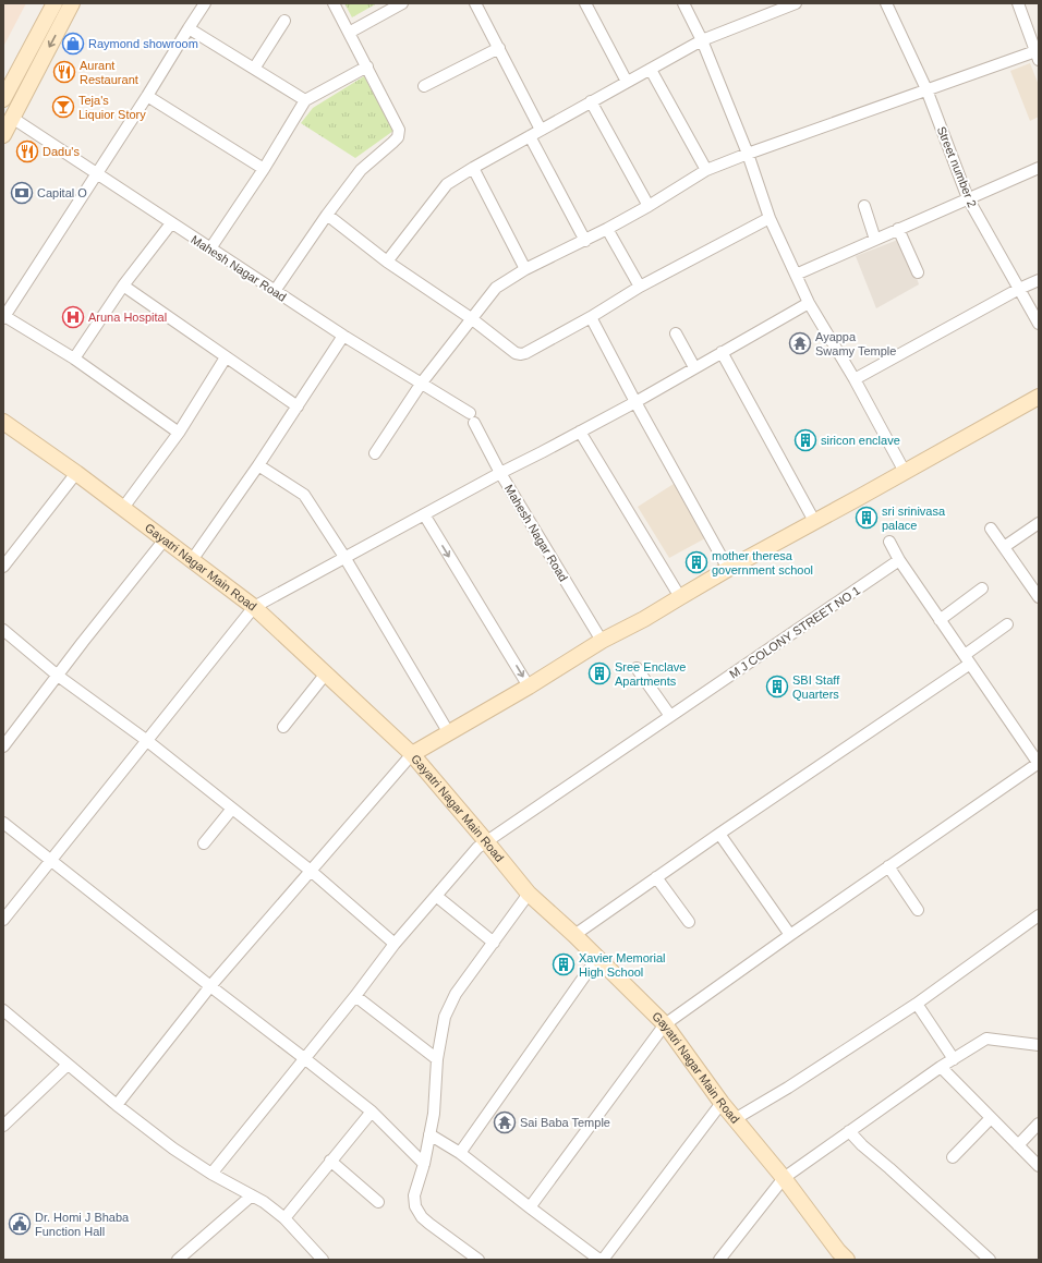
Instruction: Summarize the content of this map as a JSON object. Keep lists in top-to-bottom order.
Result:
{
  "streets": {
    "street": [
      "Street number 2",
      "Mahesh Nagar Road",
      "Gayatri Nagar Main Road",
      "M J COLONY STREET NO 1"
    ]
  },
  "crossings": [
    ["Gayatri Nagar Main Road", "M J COLONY STREET NO 1"]
  ],
  "places": {
    "shop": ["Raymond showroom"],
    "restaurant": ["Aurant Restaurant", "Dadu's"],
    "bar": ["Teja's Liquior Story"],
    "bank": ["Capital O"],
    "hospital": ["Aruna Hospital"],
    "temple": ["Ayappa Swamy Temple", "Sai Baba Temple"],
    "building": [
      "siricon enclave",
      "sri srinivasa palace",
      "mother theresa government school",
      "Sree Enclave Apartments",
      "SBI Staff Quarters",
      "Xavier Memorial High School"
    ],
    "public building": ["Dr. Homi J Bhaba Function Hall"]
  }
}
